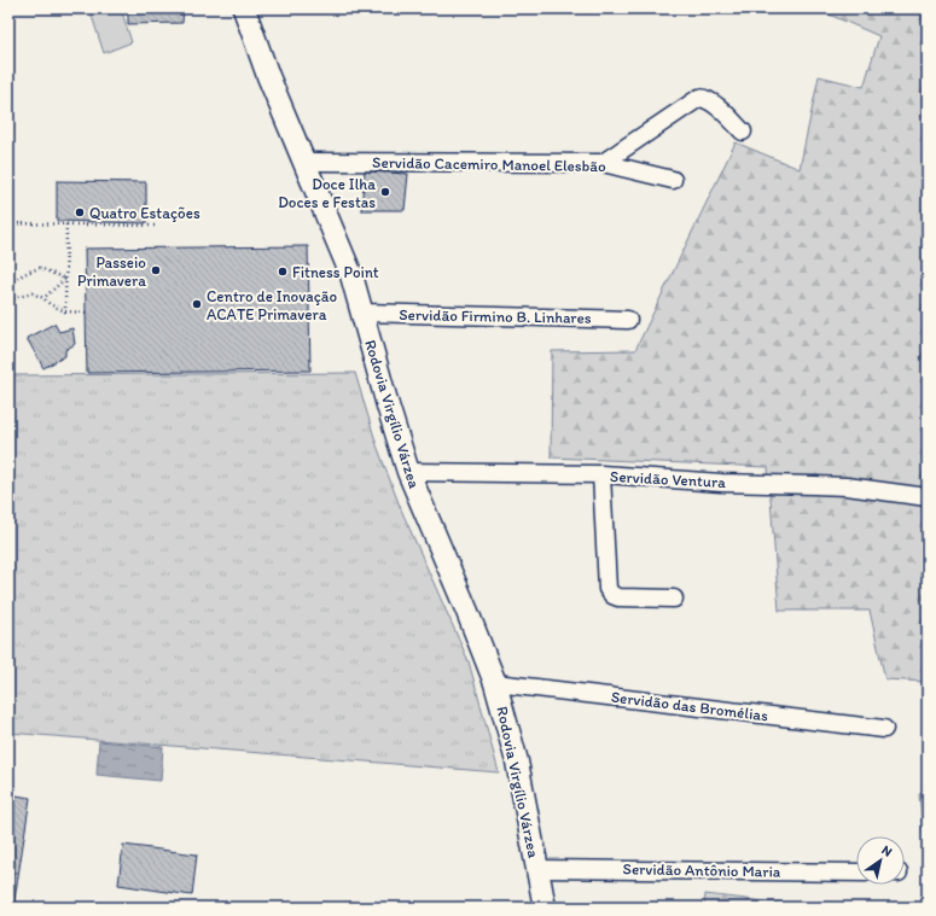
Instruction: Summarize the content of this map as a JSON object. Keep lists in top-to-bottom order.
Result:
{
  "streets": {
    "main road": ["Rodovia Virgílio Várzea"],
    "street": [
      "Servidão Cacemiro Manoel Elesbão",
      "Servidão Firmino B. Linhares",
      "Servidão Ventura",
      "Servidão das Bromélias",
      "Servidão Antônio Maria"
    ]
  },
  "crossings": [
    ["Servidão Cacemiro Manoel Elesbão", "Rodovia Virgílio Várzea"],
    ["Servidão Firmino B. Linhares", "Rodovia Virgílio Várzea"],
    ["Rodovia Virgílio Várzea", "Servidão Ventura"],
    ["Rodovia Virgílio Várzea", "Servidão das Bromélias"],
    ["Rodovia Virgílio Várzea", "Servidão Antônio Maria"]
  ],
  "places": [
    "Doce Ilha Doces e Festas",
    "Quatro Estações",
    "Passeio Primavera",
    "Fitness Point",
    "Centro de Inovação ACATE Primavera"
  ],
  "north": "top right"
}
